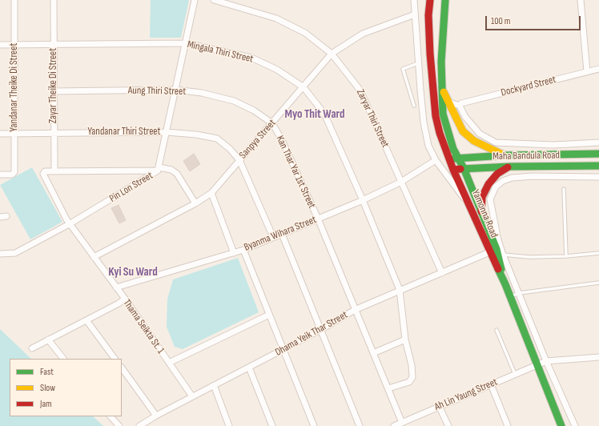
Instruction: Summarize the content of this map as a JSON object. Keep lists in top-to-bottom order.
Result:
{
  "streets": {
    "main road": ["Maha Bandula Road", "Yamonna Road"],
    "street": [
      "Mingala Thiri Street",
      "Zayar Theike Di Street",
      "Dockyard Street",
      "Yandanar Theike Di Street",
      "Aung Thiri Street",
      "Zaryar Thiri Street",
      "Yandanar Thiri Street",
      "Sanpya Street",
      "Kan Thar Yar 1st Street",
      "Pin Lon Street",
      "Byanma Wihara Street",
      "Thama Seikta St. 1",
      "Dhama Yeik Thar Street",
      "Ah Lin Yaung Street"
    ]
  },
  "crossings": [
    ["Mingala Thiri Street", "Zayar Theike Di Street"],
    ["Mingala Thiri Street", "Yandanar Theike Di Street"],
    ["Mingala Thiri Street", "Sanpya Street"],
    ["Mingala Thiri Street", "Kan Thar Yar 1st Street"],
    ["Mingala Thiri Street", "Pin Lon Street"],
    ["Mingala Thiri Street", "Byanma Wihara Street"],
    ["Mingala Thiri Street", "Dhama Yeik Thar Street"],
    ["Zayar Theike Di Street", "Aung Thiri Street"],
    ["Zayar Theike Di Street", "Yandanar Thiri Street"],
    ["Zayar Theike Di Street", "Thama Seikta St. 1"],
    ["Yandanar Theike Di Street", "Yandanar Thiri Street"],
    ["Aung Thiri Street", "Sanpya Street"],
    ["Aung Thiri Street", "Kan Thar Yar 1st Street"],
    ["Aung Thiri Street", "Pin Lon Street"],
    ["Zaryar Thiri Street", "Sanpya Street"],
    ["Zaryar Thiri Street", "Byanma Wihara Street"],
    ["Zaryar Thiri Street", "Dhama Yeik Thar Street"],
    ["Yandanar Thiri Street", "Sanpya Street"],
    ["Yandanar Thiri Street", "Pin Lon Street"],
    ["Yandanar Thiri Street", "Byanma Wihara Street"],
    ["Sanpya Street", "Kan Thar Yar 1st Street"],
    ["Sanpya Street", "Thama Seikta St. 1"],
    ["Maha Bandula Road", "Yamonna Road"],
    ["Kan Thar Yar 1st Street", "Byanma Wihara Street"],
    ["Kan Thar Yar 1st Street", "Dhama Yeik Thar Street"],
    ["Kan Thar Yar 1st Street", "Ah Lin Yaung Street"],
    ["Pin Lon Street", "Thama Seikta St. 1"],
    ["Yamonna Road", "Dhama Yeik Thar Street"],
    ["Byanma Wihara Street", "Thama Seikta St. 1"],
    ["Thama Seikta St. 1", "Dhama Yeik Thar Street"]
  ],
  "districts": ["Myo Thit Ward", "Kyi Su Ward"],
  "legend": ["Fast", "Slow", "Jam"],
  "scale_bar": "100 m"
}
